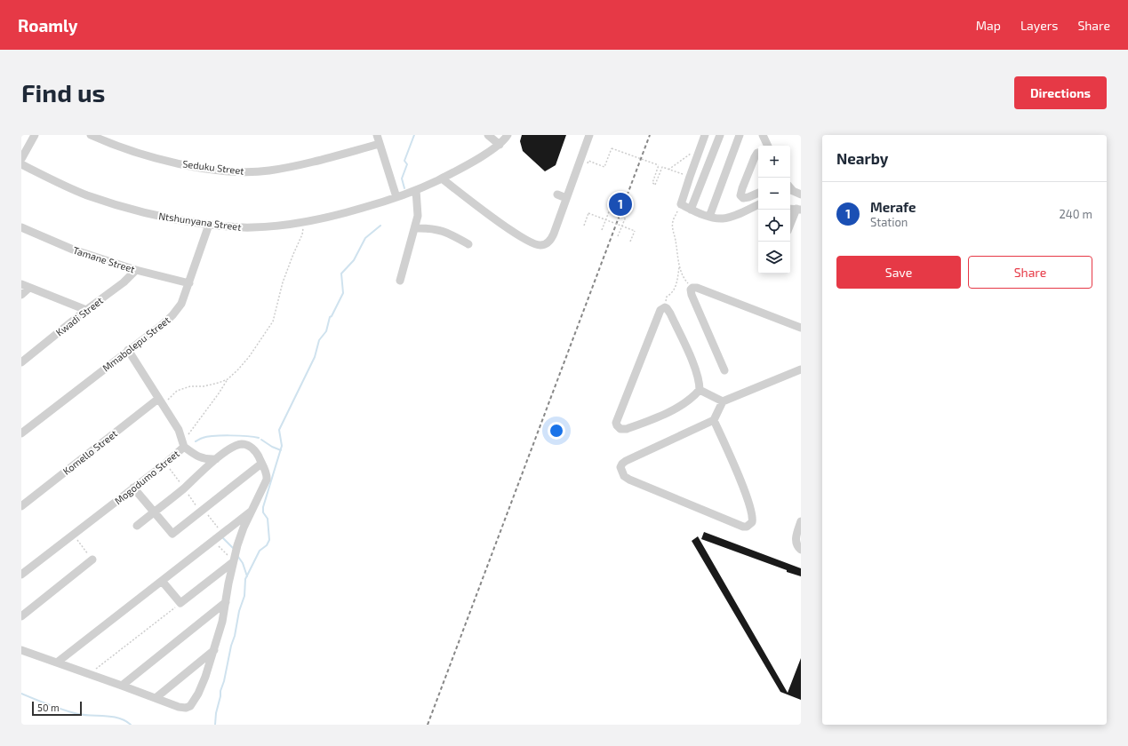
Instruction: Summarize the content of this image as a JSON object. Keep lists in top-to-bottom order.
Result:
{
  "streets": {
    "street": [
      "Seduku Street",
      "Ntshunyana Street",
      "Tamane Street",
      "Kwadi Street",
      "Mmabolepu Street",
      "Komello Street",
      "Mogodumo Street"
    ]
  },
  "crossings": [
    ["Ntshunyana Street", "Mmabolepu Street"],
    ["Tamane Street", "Kwadi Street"],
    ["Tamane Street", "Mmabolepu Street"],
    ["Mmabolepu Street", "Mogodumo Street"],
    ["Komello Street", "Mogodumo Street"]
  ],
  "scale_bar": "50 m",
  "page": {
    "header": "Roamly",
    "nav": ["Map", "Layers", "Share"],
    "buttons": [
      "Directions",
      ["Save", "Share"]
    ],
    "title": "Find us",
    "heading": "Nearby",
    "map_buttons": ["+", "−"],
    "list": [
      {
        "mark": "1",
        "name": "Merafe",
        "note": "Station",
        "value": "240 m"
      }
    ],
    "pins": "1",
    "scale": "50 m"
  }
}
